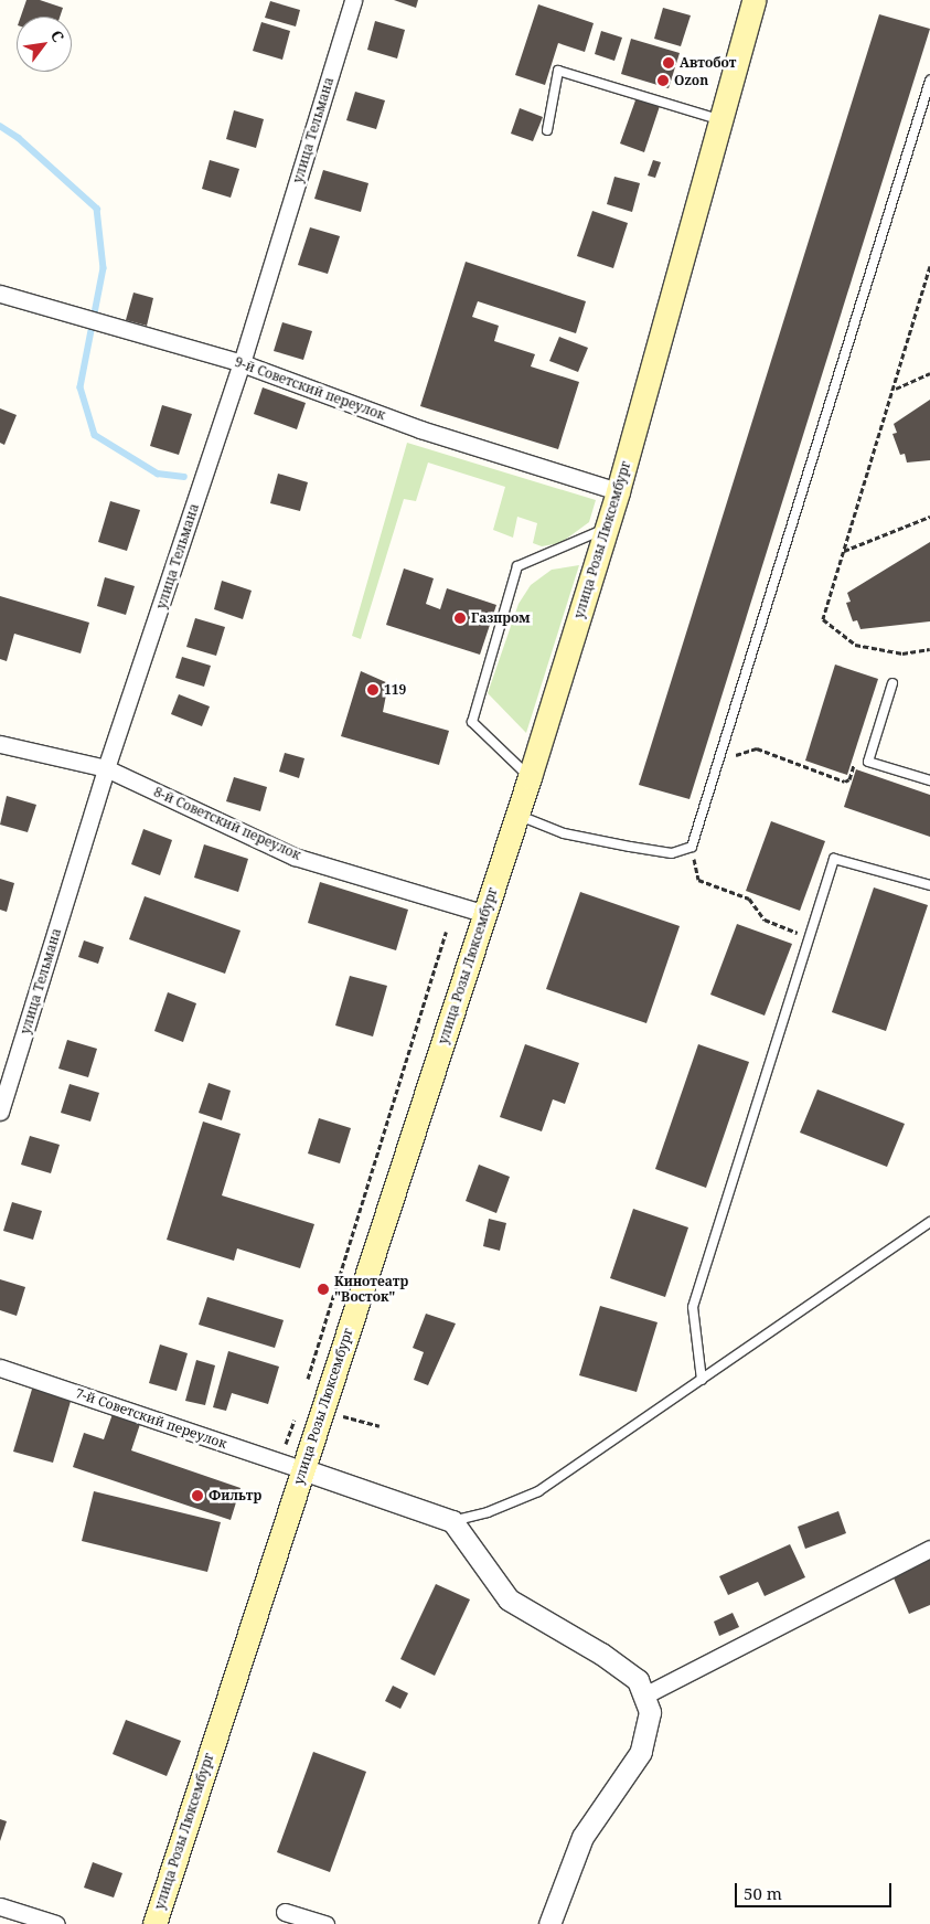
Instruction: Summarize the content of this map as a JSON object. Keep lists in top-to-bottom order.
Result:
{
  "streets": {
    "main road": ["улица Розы Люксембург"],
    "street": [
      "улица Тельмана",
      "9-й Советский переулок",
      "8-й Советский переулок",
      "7-й Советский переулок"
    ]
  },
  "crossings": [
    ["улица Тельмана", "9-й Советский переулок"],
    ["улица Тельмана", "8-й Советский переулок"],
    ["9-й Советский переулок", "улица Розы Люксембург"],
    ["улица Розы Люксембург", "8-й Советский переулок"],
    ["улица Розы Люксембург", "7-й Советский переулок"]
  ],
  "places": [
    "Автобот",
    "Ozon",
    "Газпром",
    "119",
    "Кинотеатр \"Восток\"",
    "Фильтр"
  ],
  "scale_bar": "50 m",
  "north": "top right"
}
